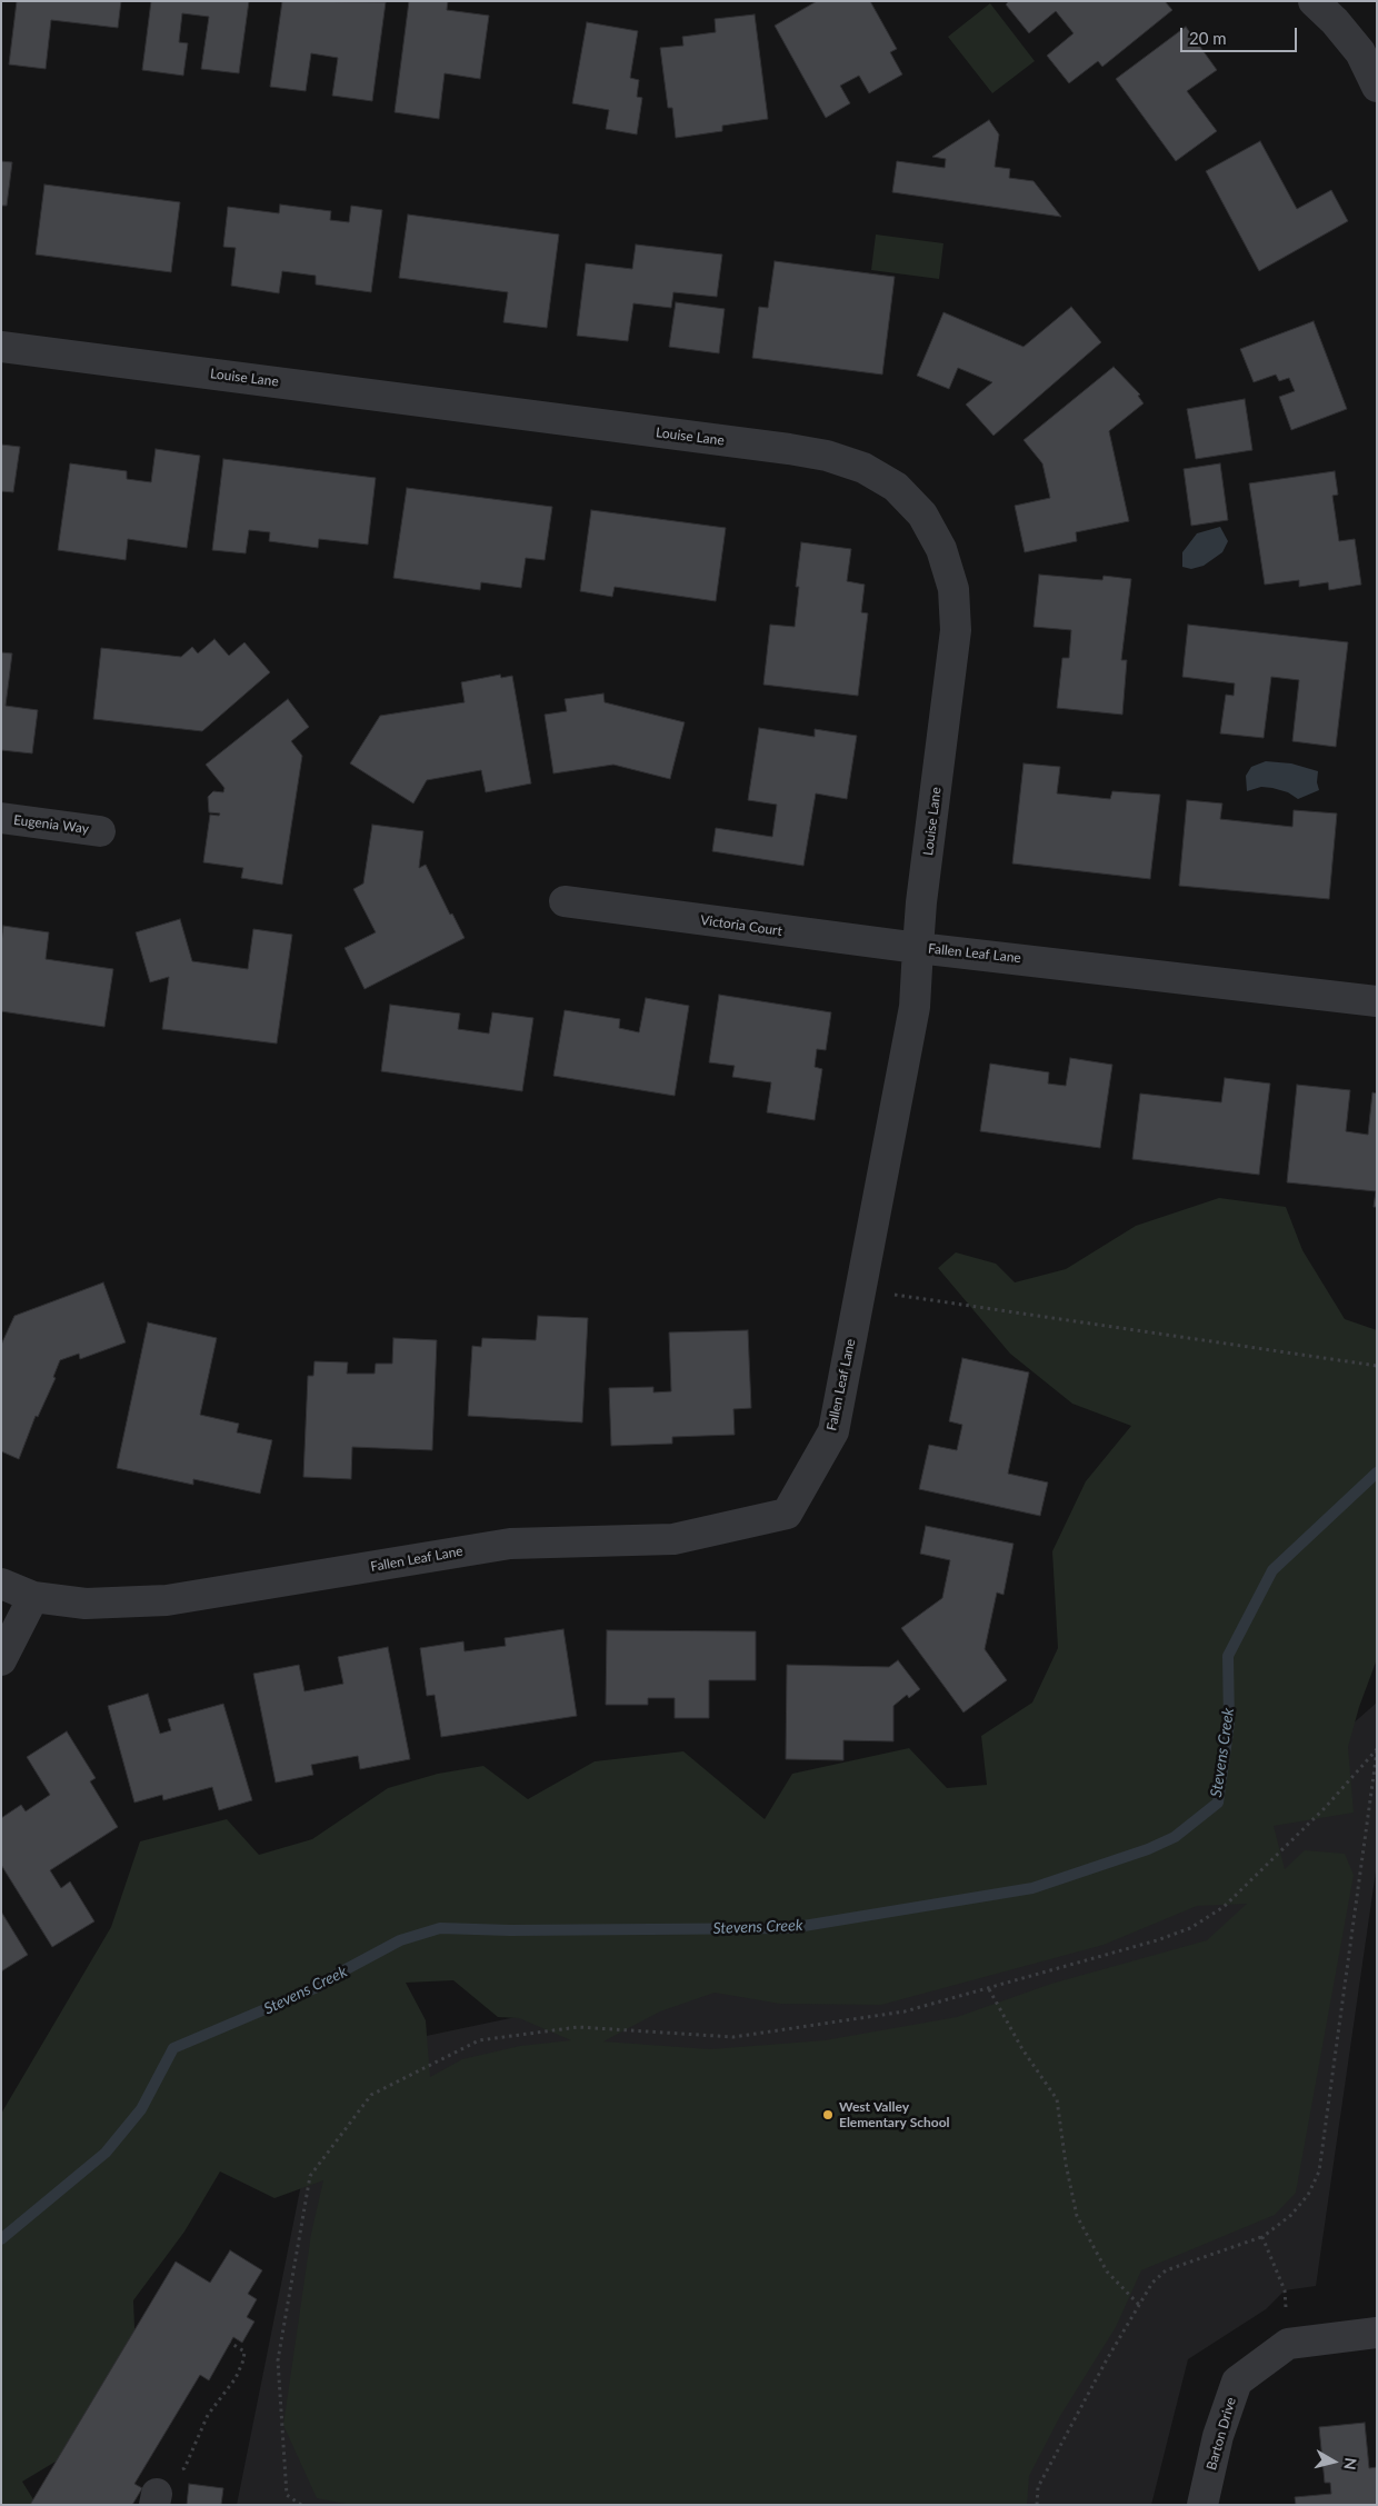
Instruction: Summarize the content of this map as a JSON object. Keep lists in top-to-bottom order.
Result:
{
  "streets": {
    "street": [
      "Louise Lane",
      "Eugenia Way",
      "Victoria Court",
      "Fallen Leaf Lane",
      "Barton Drive"
    ]
  },
  "crossings": [
    ["Louise Lane", "Victoria Court"],
    ["Louise Lane", "Fallen Leaf Lane"],
    ["Victoria Court", "Fallen Leaf Lane"]
  ],
  "water": ["Stevens Creek"],
  "places": ["West Valley Elementary School"],
  "scale_bar": "20 m",
  "north": "right"
}
